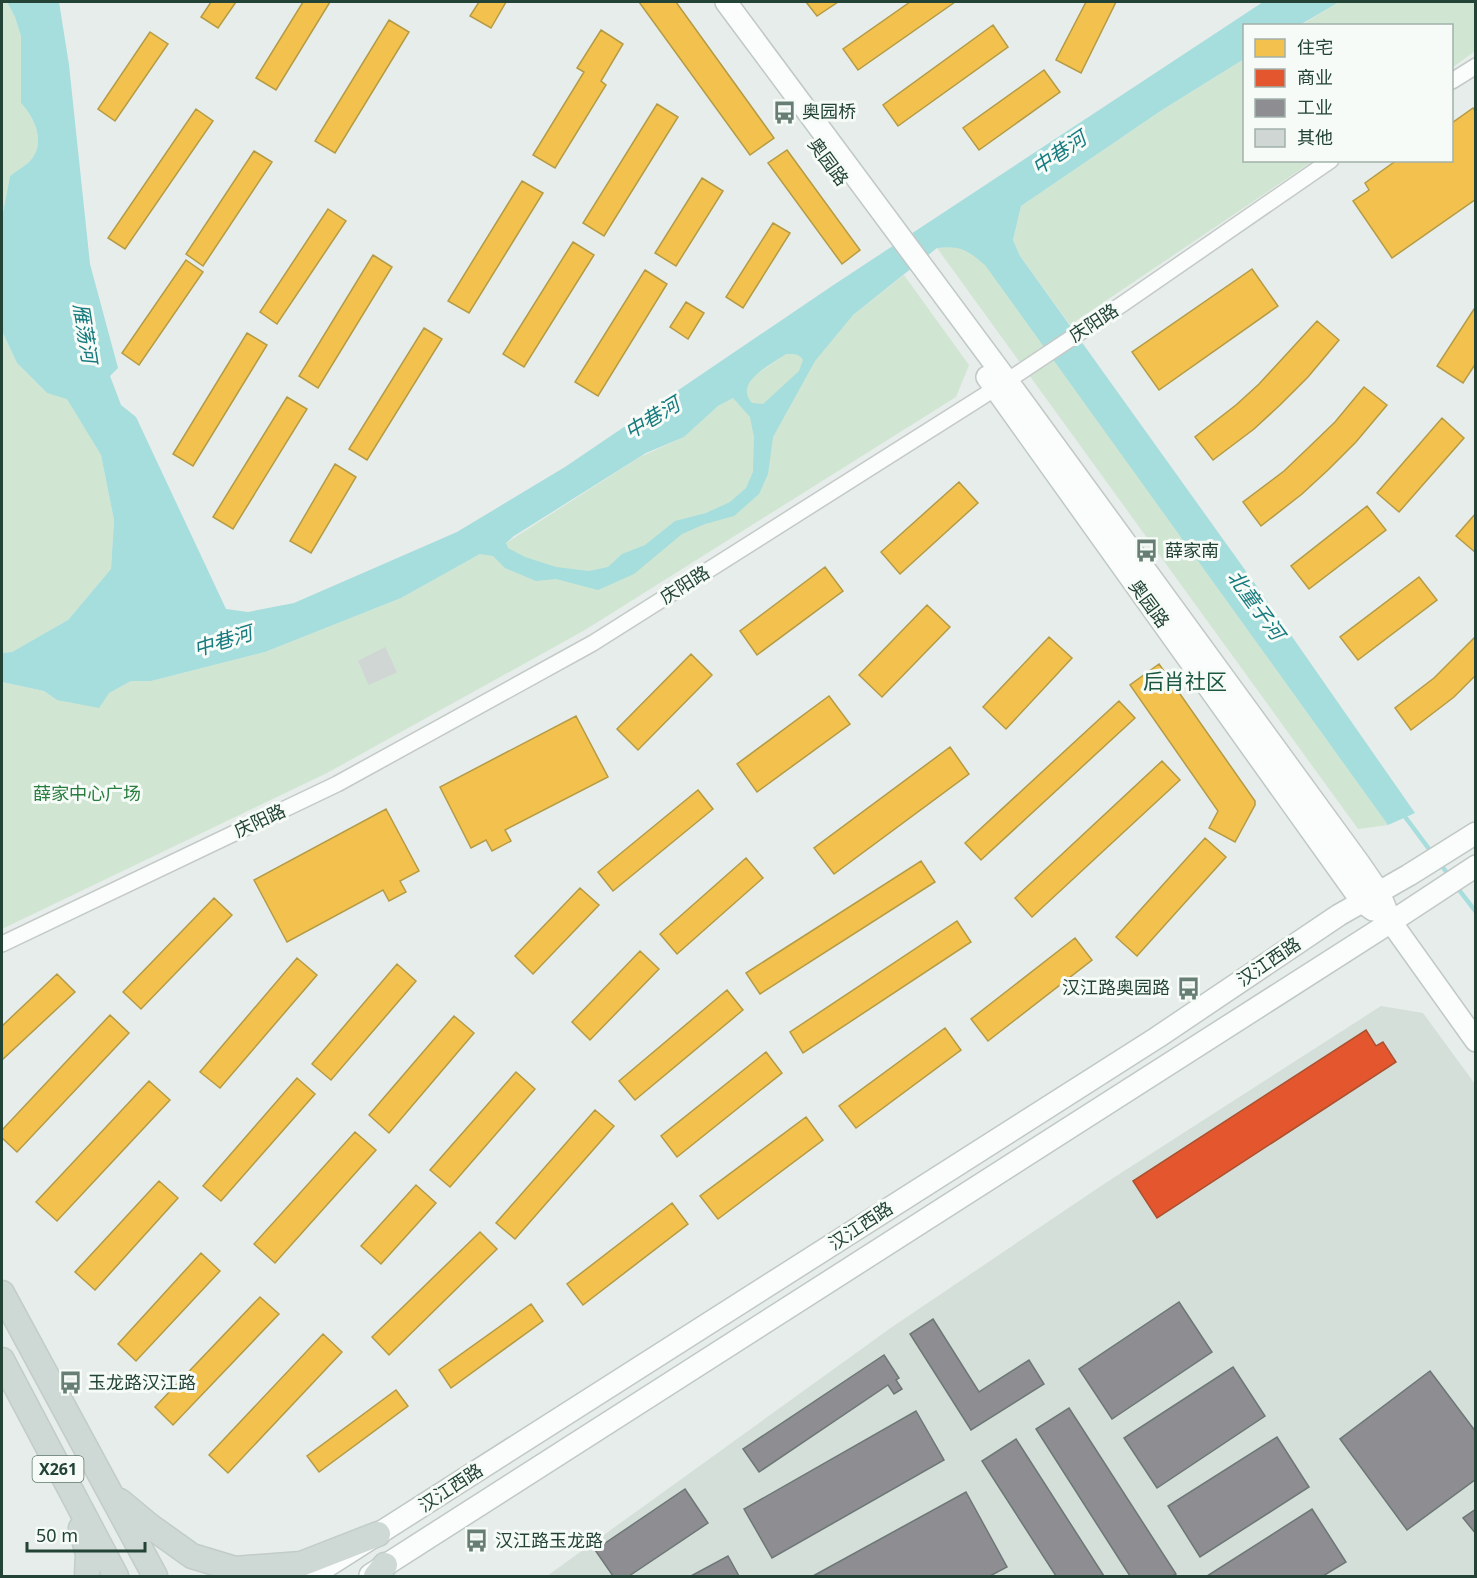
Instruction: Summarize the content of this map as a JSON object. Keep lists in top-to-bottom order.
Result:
{
  "streets": {
    "main road": ["奥园路", "汉江西路", "X261"],
    "street": ["庆阳路"]
  },
  "crossings": [
    ["奥园路", "庆阳路"],
    ["奥园路", "汉江西路"]
  ],
  "districts": ["后肖社区"],
  "water": ["中巷河", "雁荡河", "北童子河"],
  "parks": ["薛家中心广场"],
  "places": {
    "bus stop": [
      "奥园桥",
      "薛家南",
      "汉江路奥园路",
      "玉龙路汉江路",
      "汉江路玉龙路"
    ]
  },
  "legend": [
    "住宅",
    "商业",
    "工业",
    "其他"
  ],
  "scale_bar": "50 m"
}
